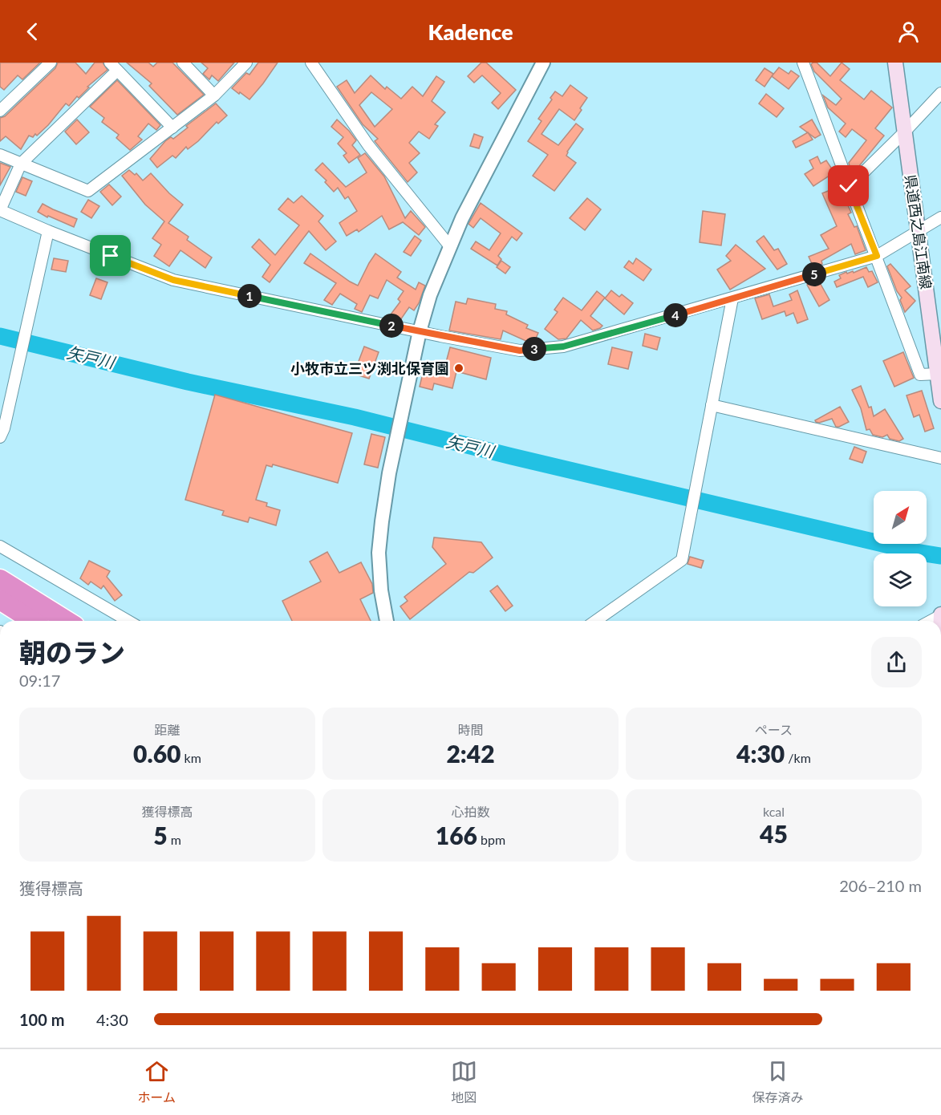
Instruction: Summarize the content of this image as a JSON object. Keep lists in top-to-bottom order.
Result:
{
  "streets": {
    "main road": ["県道西之島江南線"]
  },
  "water": ["矢戸川"],
  "places": ["小牧市立三ツ渕北保育園"],
  "north": "top right",
  "page": {
    "header": "Kadence",
    "pins": [
      "5",
      "1",
      "4",
      "2",
      "3"
    ],
    "heading": ["朝のラン", "09:17"],
    "stats": [
      ["距離", "0.60 km"],
      ["時間", "2:42"],
      ["ペース", "4:30 /km"],
      ["獲得標高", "5 m"],
      ["心拍数", "166 bpm"],
      ["kcal", "45"]
    ],
    "chart": ["獲得標高", "206–210 m"],
    "list": [
      {
        "name": "100 m",
        "note": "4:30"
      }
    ],
    "tabs": ["ホーム", "地図", "保存済み"]
  }
}
